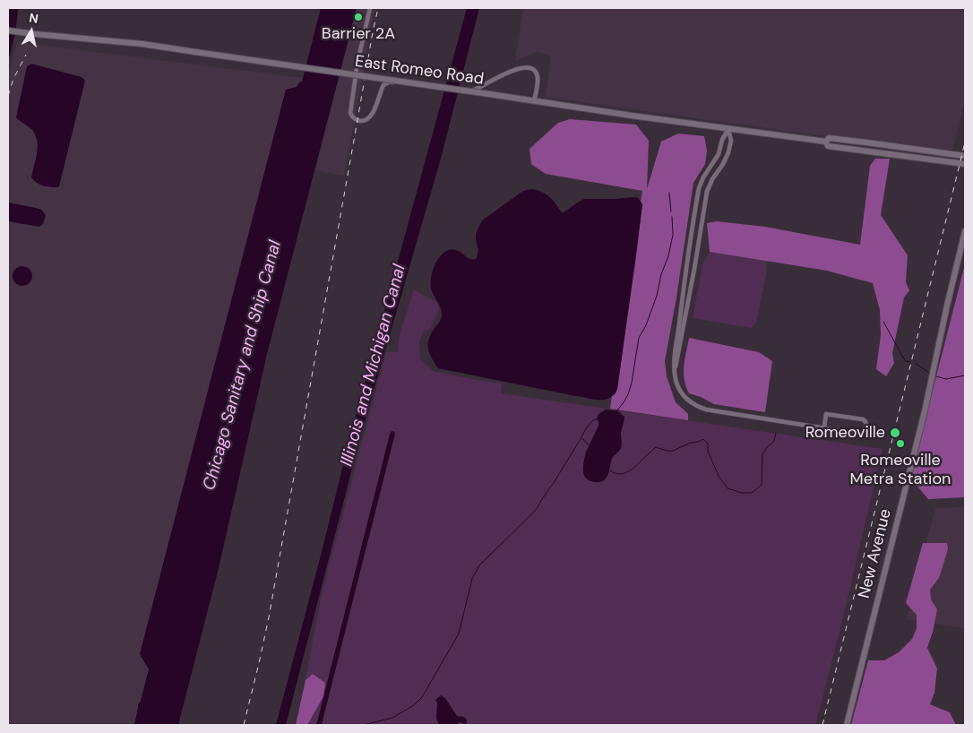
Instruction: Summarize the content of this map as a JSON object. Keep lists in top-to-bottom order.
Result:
{
  "streets": {
    "main road": ["East Romeo Road", "New Avenue"]
  },
  "water": ["Chicago Sanitary and Ship Canal", "Illinois and Michigan Canal"],
  "places": ["Barrier 2A", "Romeoville", "Romeoville Metra Station"],
  "north": "top"
}
